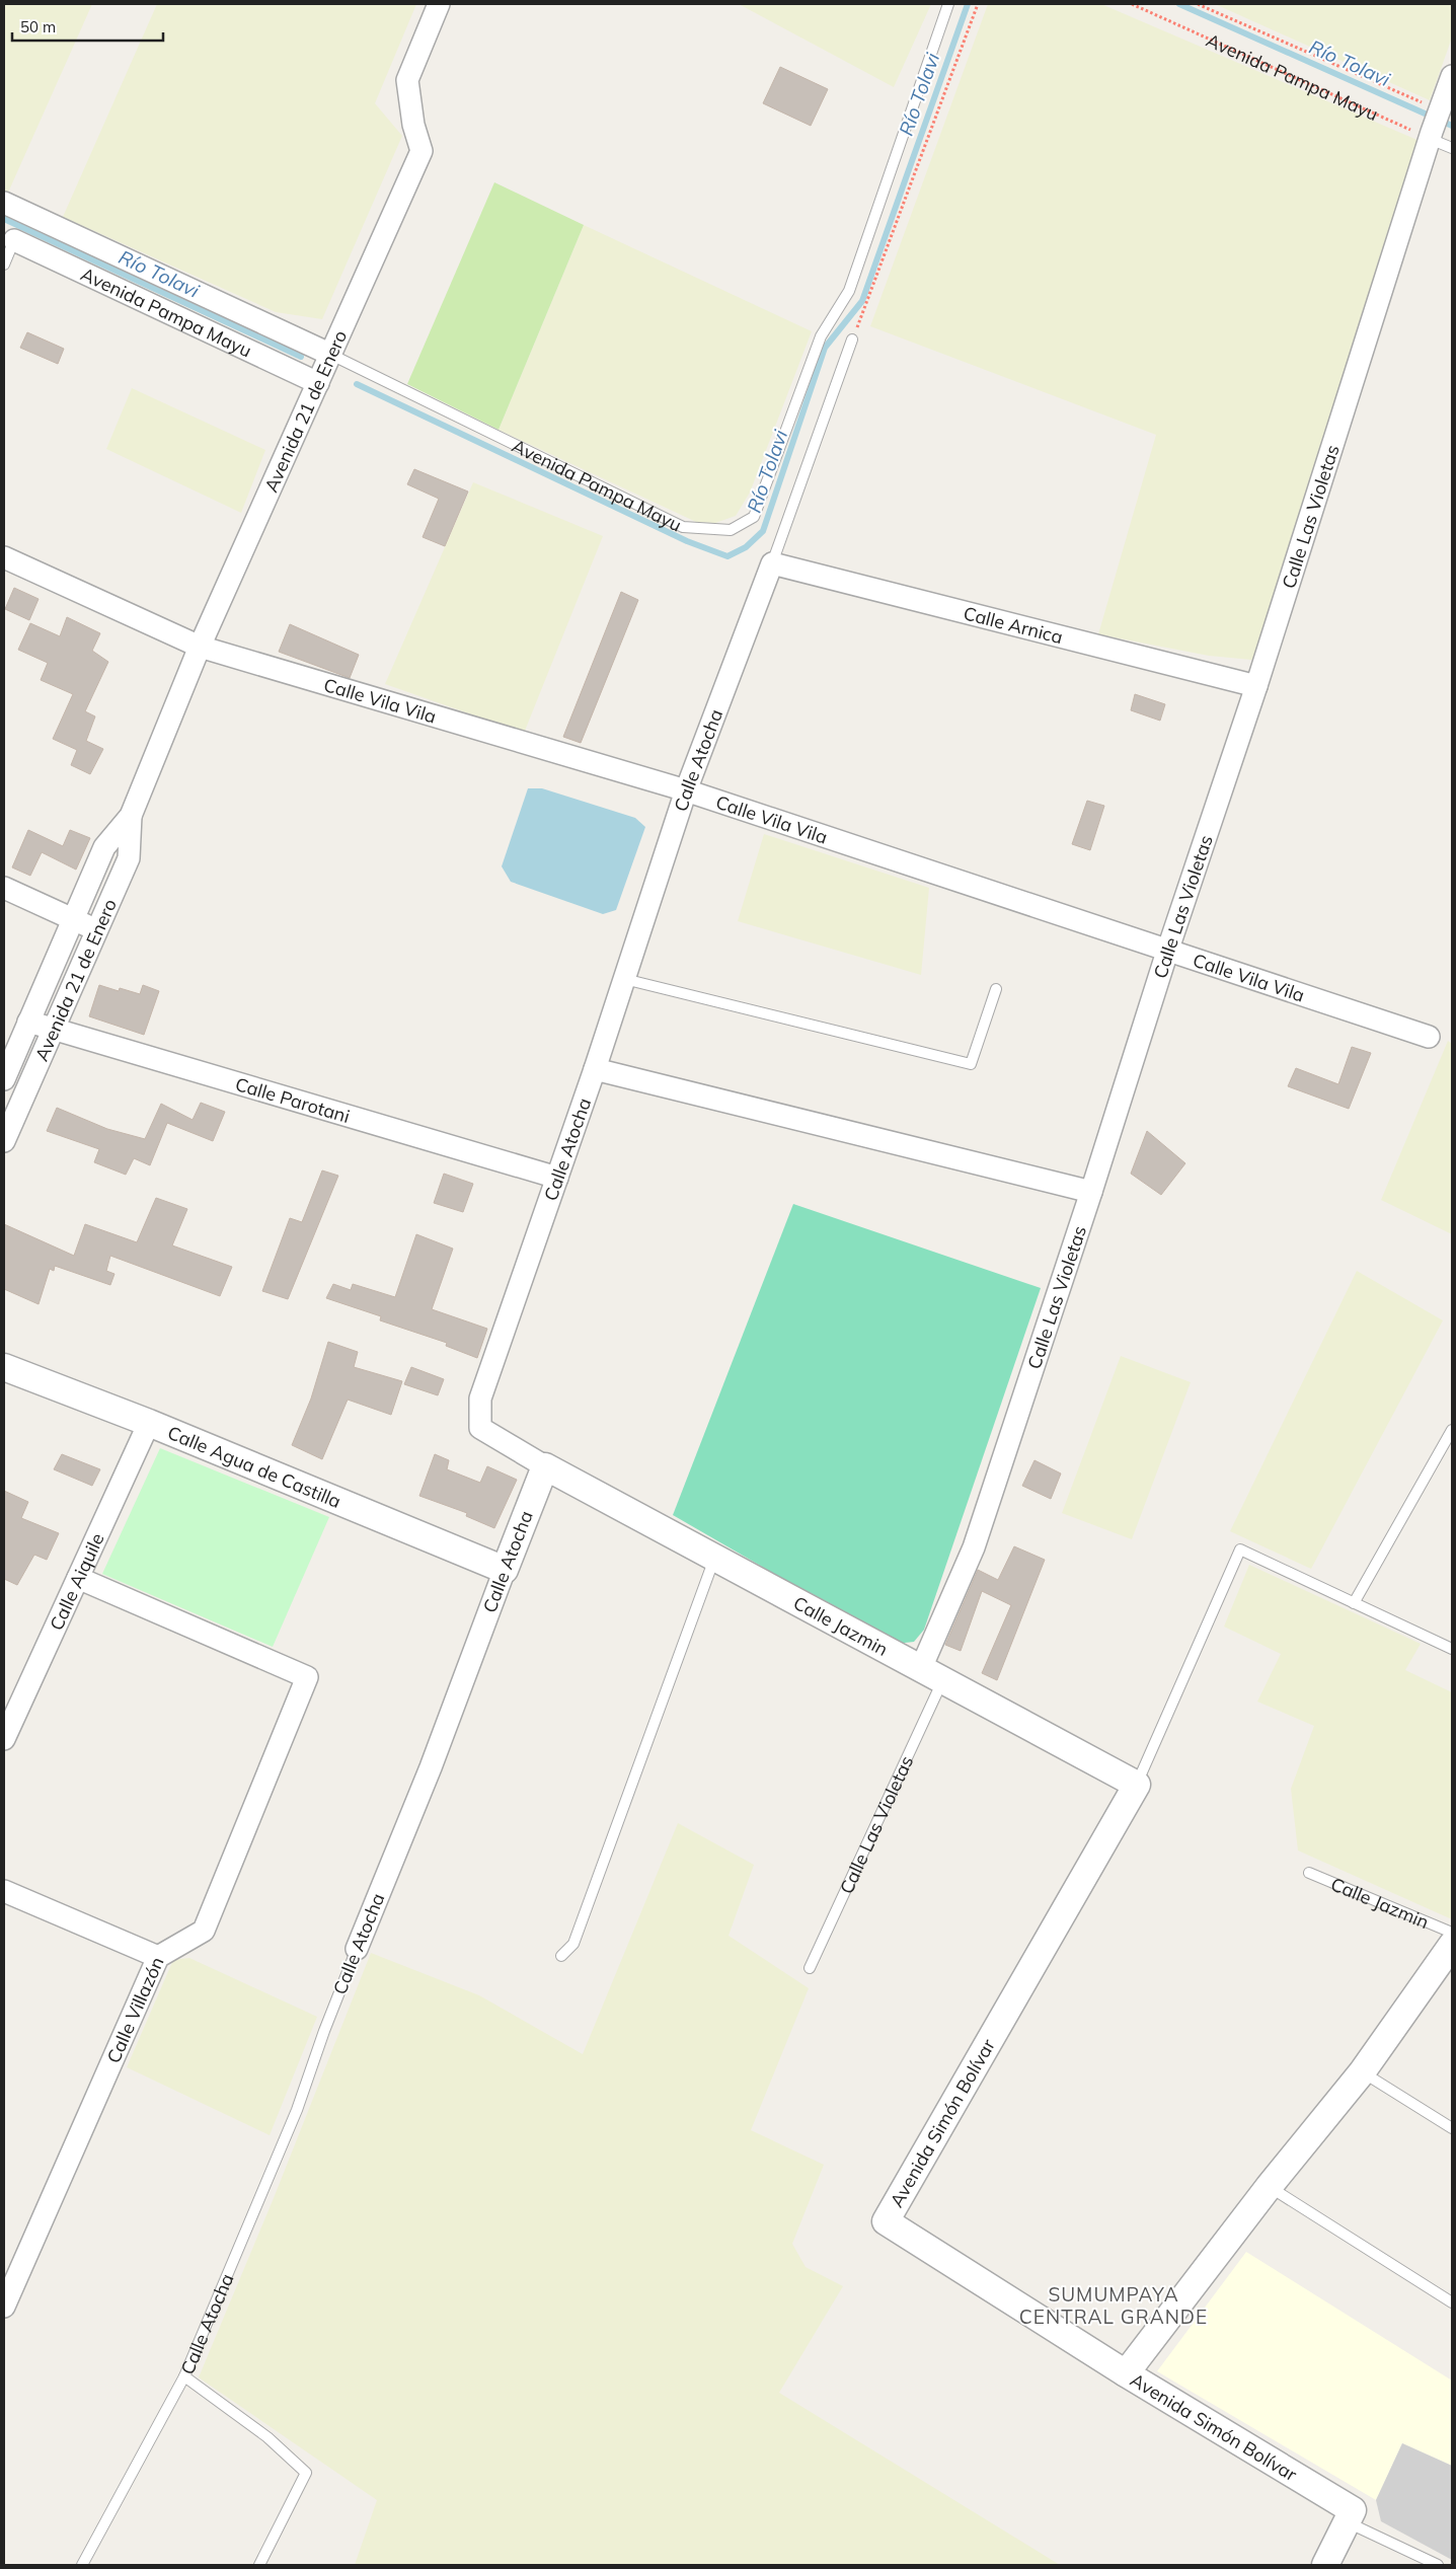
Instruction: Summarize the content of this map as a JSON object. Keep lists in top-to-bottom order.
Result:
{
  "streets": {
    "street": [
      "Avenida Pampa Mayu",
      "Avenida 21 de Enero",
      "Calle Las Violetas",
      "Calle Arnica",
      "Calle Vila Vila",
      "Calle Atocha",
      "Calle Parotani",
      "Calle Agua de Castilla",
      "Calle Aiquile",
      "Calle Jazmin",
      "Calle Villazón",
      "Avenida Simón Bolívar"
    ]
  },
  "crossings": [
    ["Avenida Pampa Mayu", "Avenida 21 de Enero"],
    ["Avenida Pampa Mayu", "Calle Las Violetas"],
    ["Avenida 21 de Enero", "Calle Vila Vila"],
    ["Avenida 21 de Enero", "Calle Parotani"],
    ["Calle Las Violetas", "Calle Arnica"],
    ["Calle Las Violetas", "Calle Vila Vila"],
    ["Calle Las Violetas", "Calle Jazmin"],
    ["Calle Arnica", "Calle Atocha"],
    ["Calle Vila Vila", "Calle Atocha"],
    ["Calle Atocha", "Calle Parotani"],
    ["Calle Atocha", "Calle Agua de Castilla"],
    ["Calle Atocha", "Calle Jazmin"],
    ["Calle Agua de Castilla", "Calle Aiquile"],
    ["Calle Aiquile", "Calle Villazón"],
    ["Calle Jazmin", "Avenida Simón Bolívar"]
  ],
  "districts": ["SUMUMPAYA CENTRAL GRANDE"],
  "water": ["Río Tolavi"],
  "scale_bar": "50 m"
}
